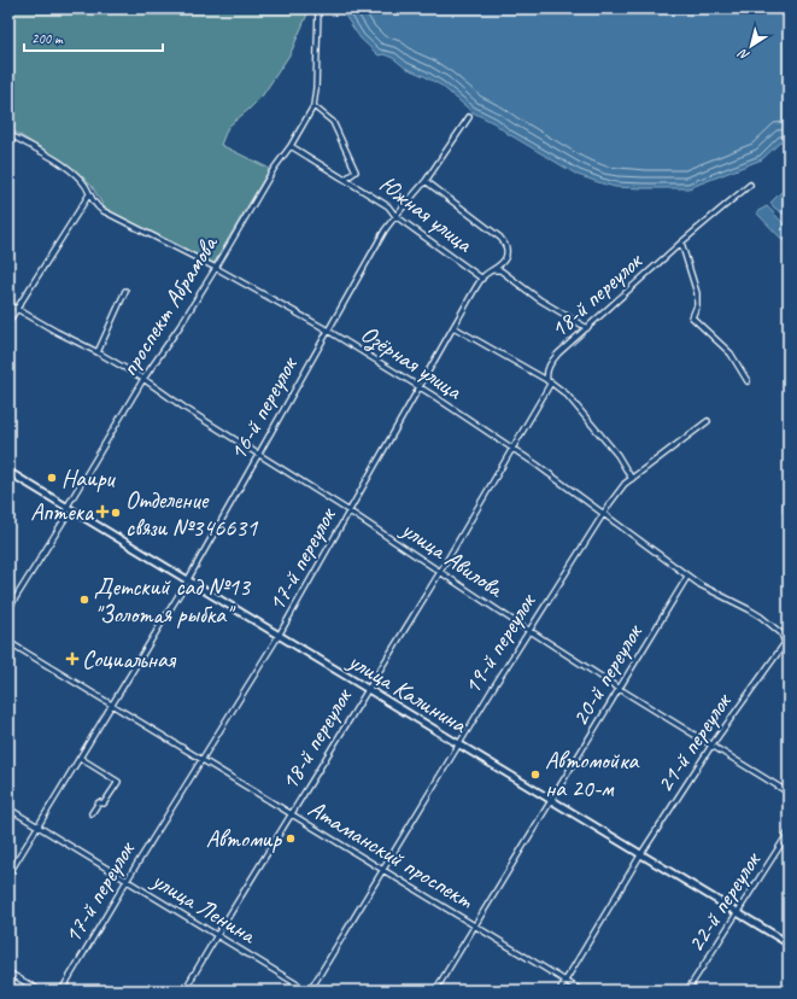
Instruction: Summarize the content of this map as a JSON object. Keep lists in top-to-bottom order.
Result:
{
  "streets": {
    "main road": ["улица Калинина"],
    "street": [
      "Южная улица",
      "18-й переулок",
      "проспект Абрамова",
      "Озёрная улица",
      "16-й переулок",
      "улица Авилова",
      "17-й переулок",
      "19-й переулок",
      "20-й переулок",
      "21-й переулок",
      "Атаманский проспект",
      "22-й переулок",
      "улица Ленина"
    ]
  },
  "crossings": [
    ["Южная улица", "18-й переулок"],
    ["Южная улица", "проспект Абрамова"],
    ["Южная улица", "16-й переулок"],
    ["Южная улица", "17-й переулок"],
    ["18-й переулок", "Озёрная улица"],
    ["18-й переулок", "улица Авилова"],
    ["18-й переулок", "улица Калинина"],
    ["18-й переулок", "Атаманский проспект"],
    ["18-й переулок", "улица Ленина"],
    ["проспект Абрамова", "Озёрная улица"],
    ["проспект Абрамова", "улица Авилова"],
    ["проспект Абрамова", "улица Калинина"],
    ["Озёрная улица", "16-й переулок"],
    ["Озёрная улица", "17-й переулок"],
    ["Озёрная улица", "19-й переулок"],
    ["Озёрная улица", "20-й переулок"],
    ["Озёрная улица", "21-й переулок"],
    ["16-й переулок", "улица Авилова"],
    ["16-й переулок", "улица Калинина"],
    ["16-й переулок", "Атаманский проспект"],
    ["16-й переулок", "улица Ленина"],
    ["улица Авилова", "17-й переулок"],
    ["улица Авилова", "19-й переулок"],
    ["улица Авилова", "20-й переулок"],
    ["улица Авилова", "21-й переулок"],
    ["17-й переулок", "улица Калинина"],
    ["17-й переулок", "Атаманский проспект"],
    ["17-й переулок", "улица Ленина"],
    ["19-й переулок", "улица Калинина"],
    ["19-й переулок", "Атаманский проспект"],
    ["19-й переулок", "улица Ленина"],
    ["20-й переулок", "улица Калинина"],
    ["20-й переулок", "Атаманский проспект"],
    ["улица Калинина", "21-й переулок"],
    ["улица Калинина", "22-й переулок"],
    ["21-й переулок", "Атаманский проспект"]
  ],
  "places": {
    "other": [
      "Наири",
      "Отделение связи №346631",
      "Детский сад №13 \"Золотая рыбка\"",
      "Автомойка на 20-м",
      "Автомир"
    ],
    "health": ["Аптека", "Социальная"]
  },
  "scale_bar": "200 m",
  "north": "bottom left"
}
